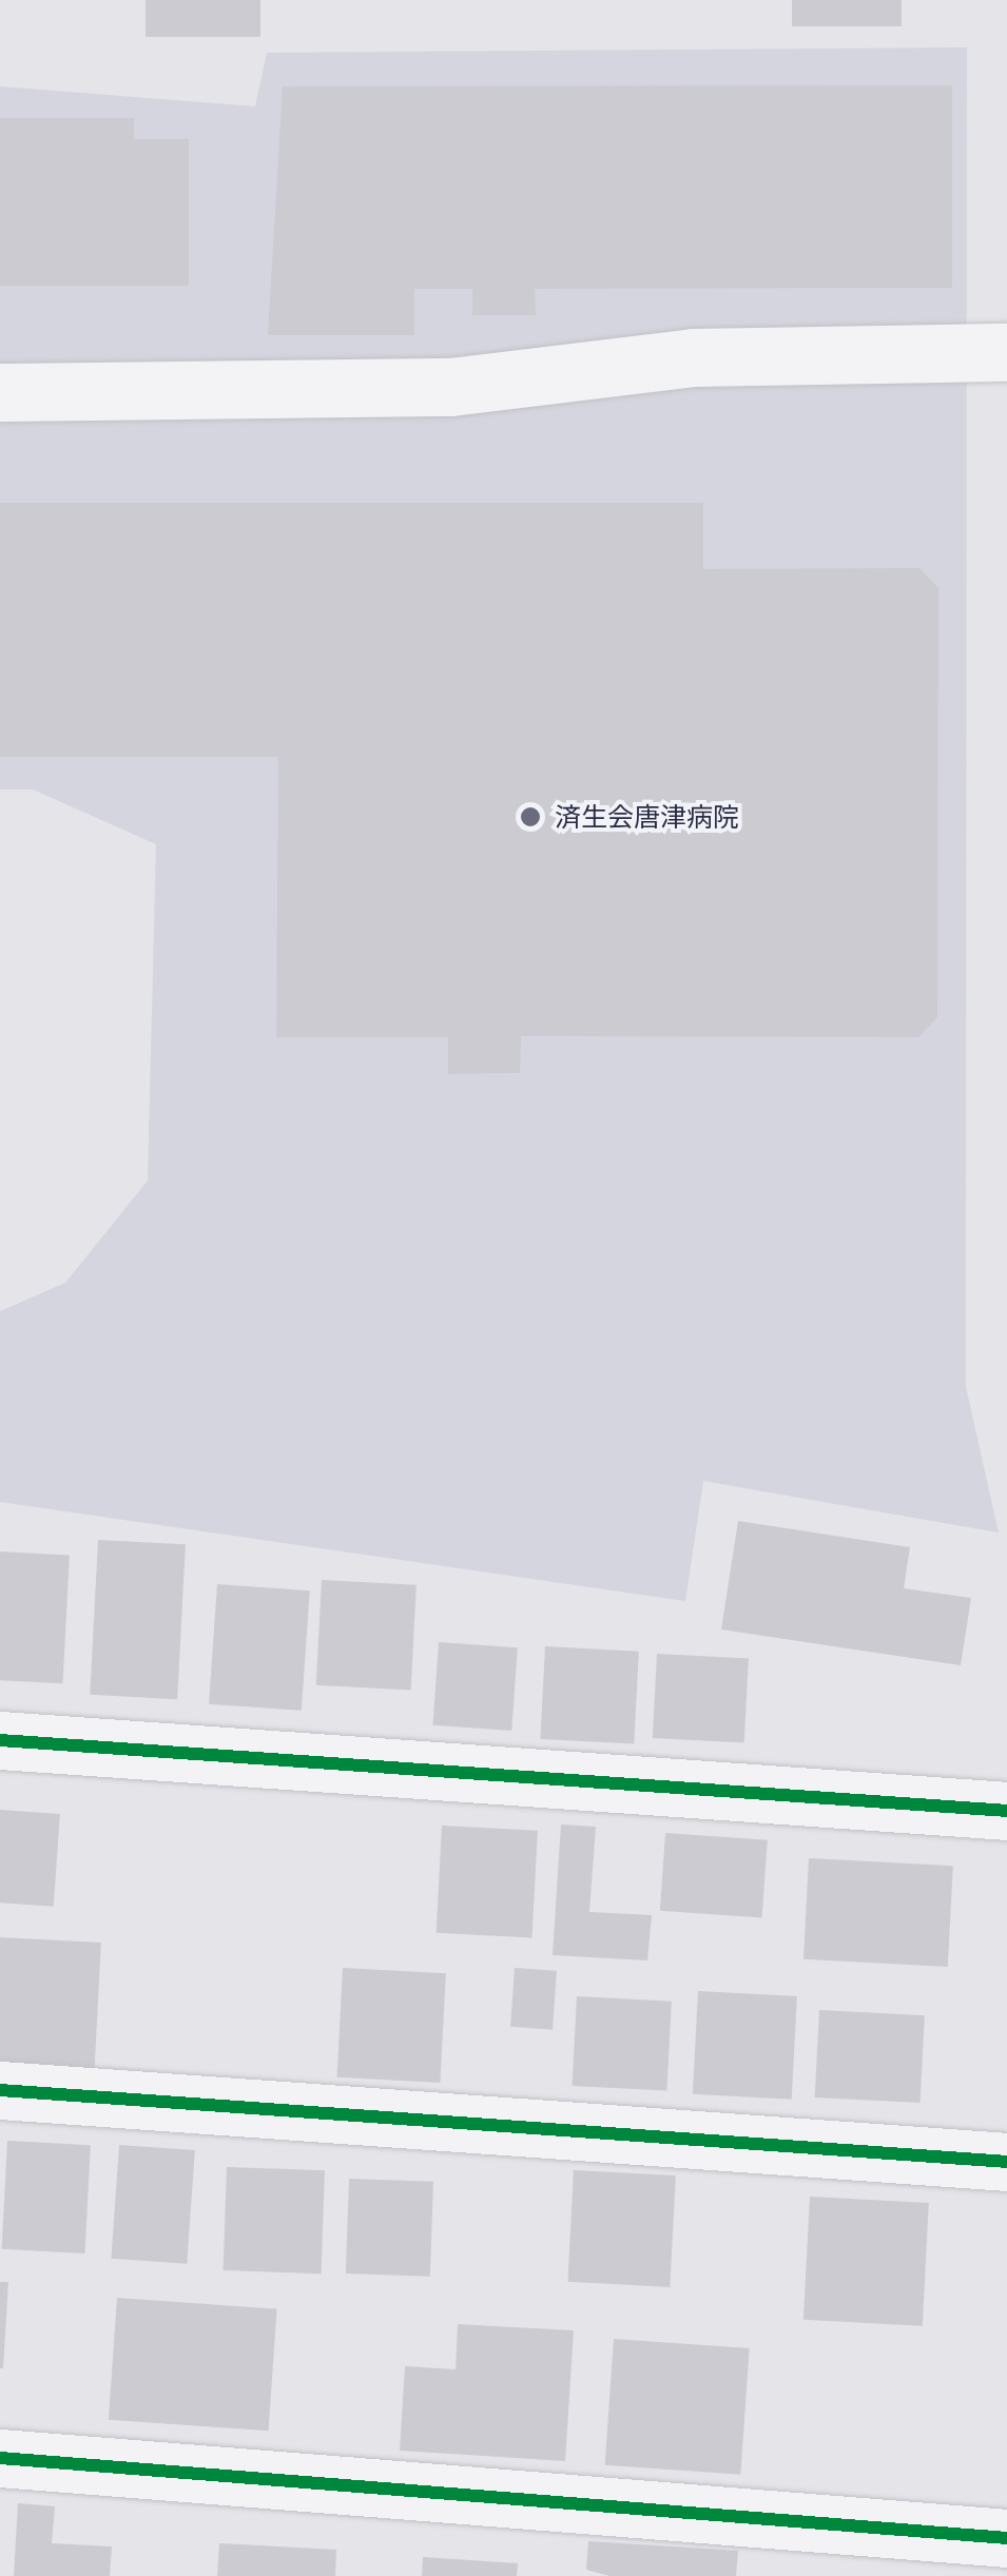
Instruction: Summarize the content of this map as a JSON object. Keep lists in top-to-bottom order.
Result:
{
  "places": ["済生会唐津病院"]
}
